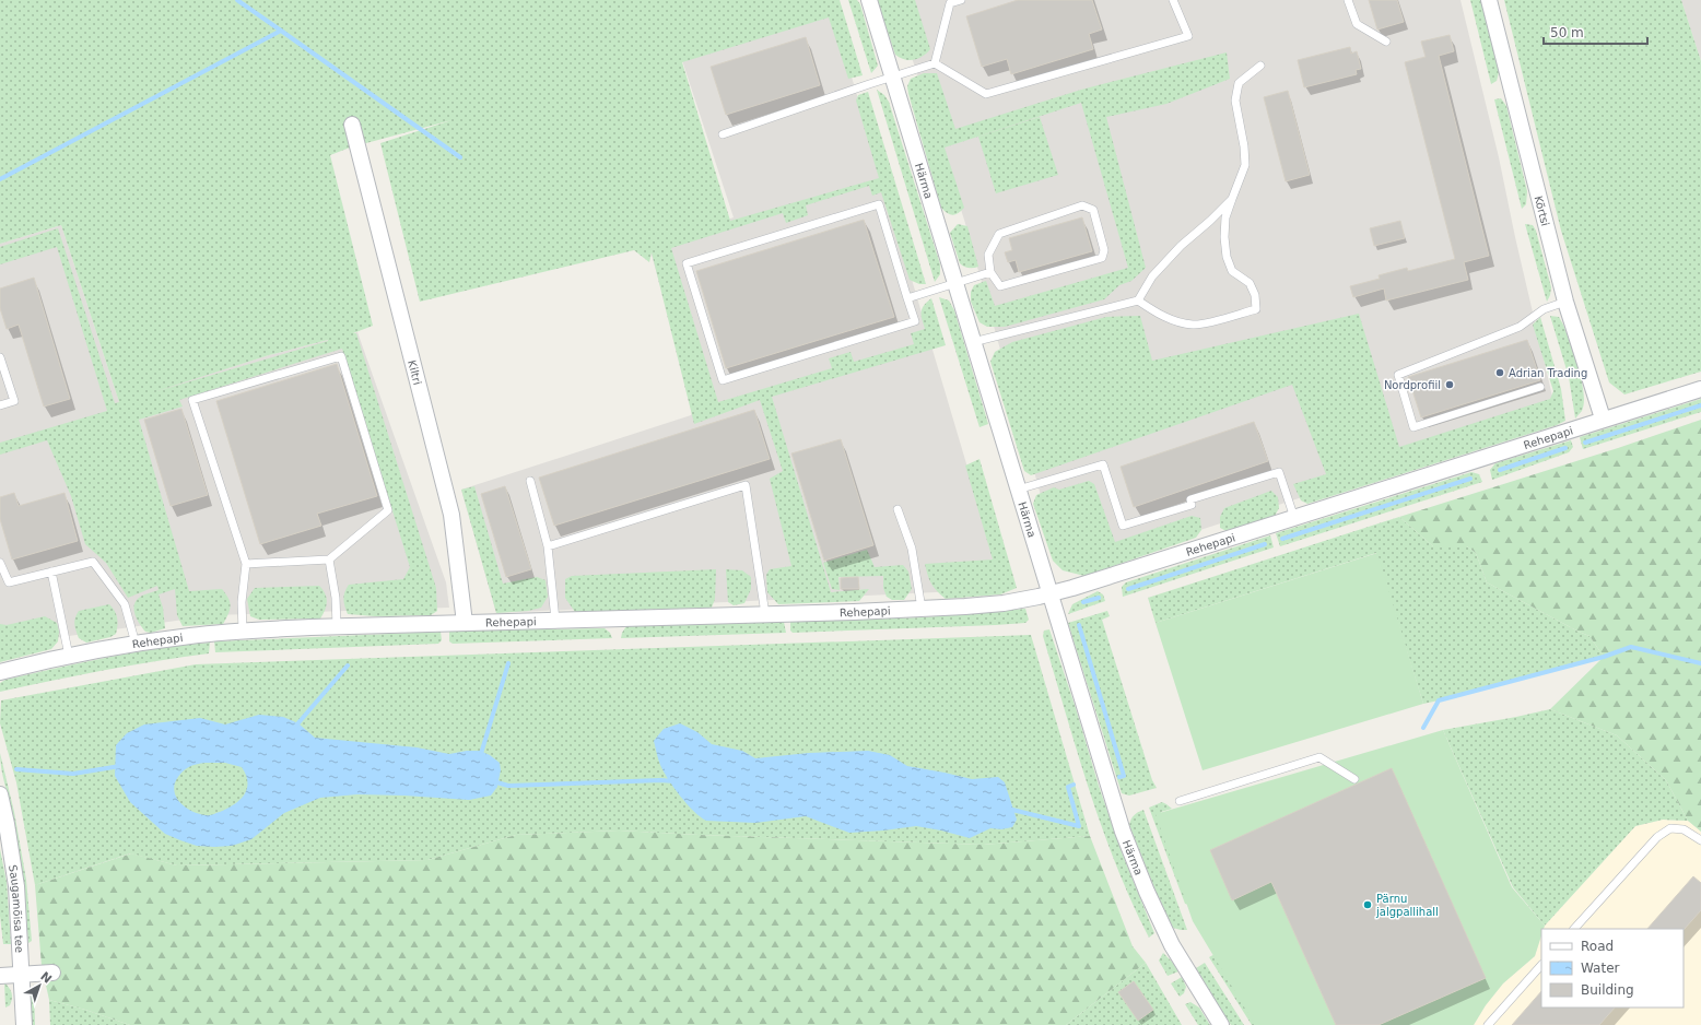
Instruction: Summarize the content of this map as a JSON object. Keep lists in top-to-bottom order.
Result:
{
  "streets": {
    "street": [
      "Härma",
      "Kõrtsi",
      "Kiltri",
      "Rehepapi",
      "Saugamõisa tee"
    ]
  },
  "crossings": [
    ["Härma", "Rehepapi"],
    ["Kõrtsi", "Rehepapi"],
    ["Kiltri", "Rehepapi"]
  ],
  "places": ["Adrian Trading", "Nordprofiil", "Pärnu jalgpallihall"],
  "legend": ["Road", "Water", "Building"],
  "scale_bar": "50 m",
  "north": "top right"
}
